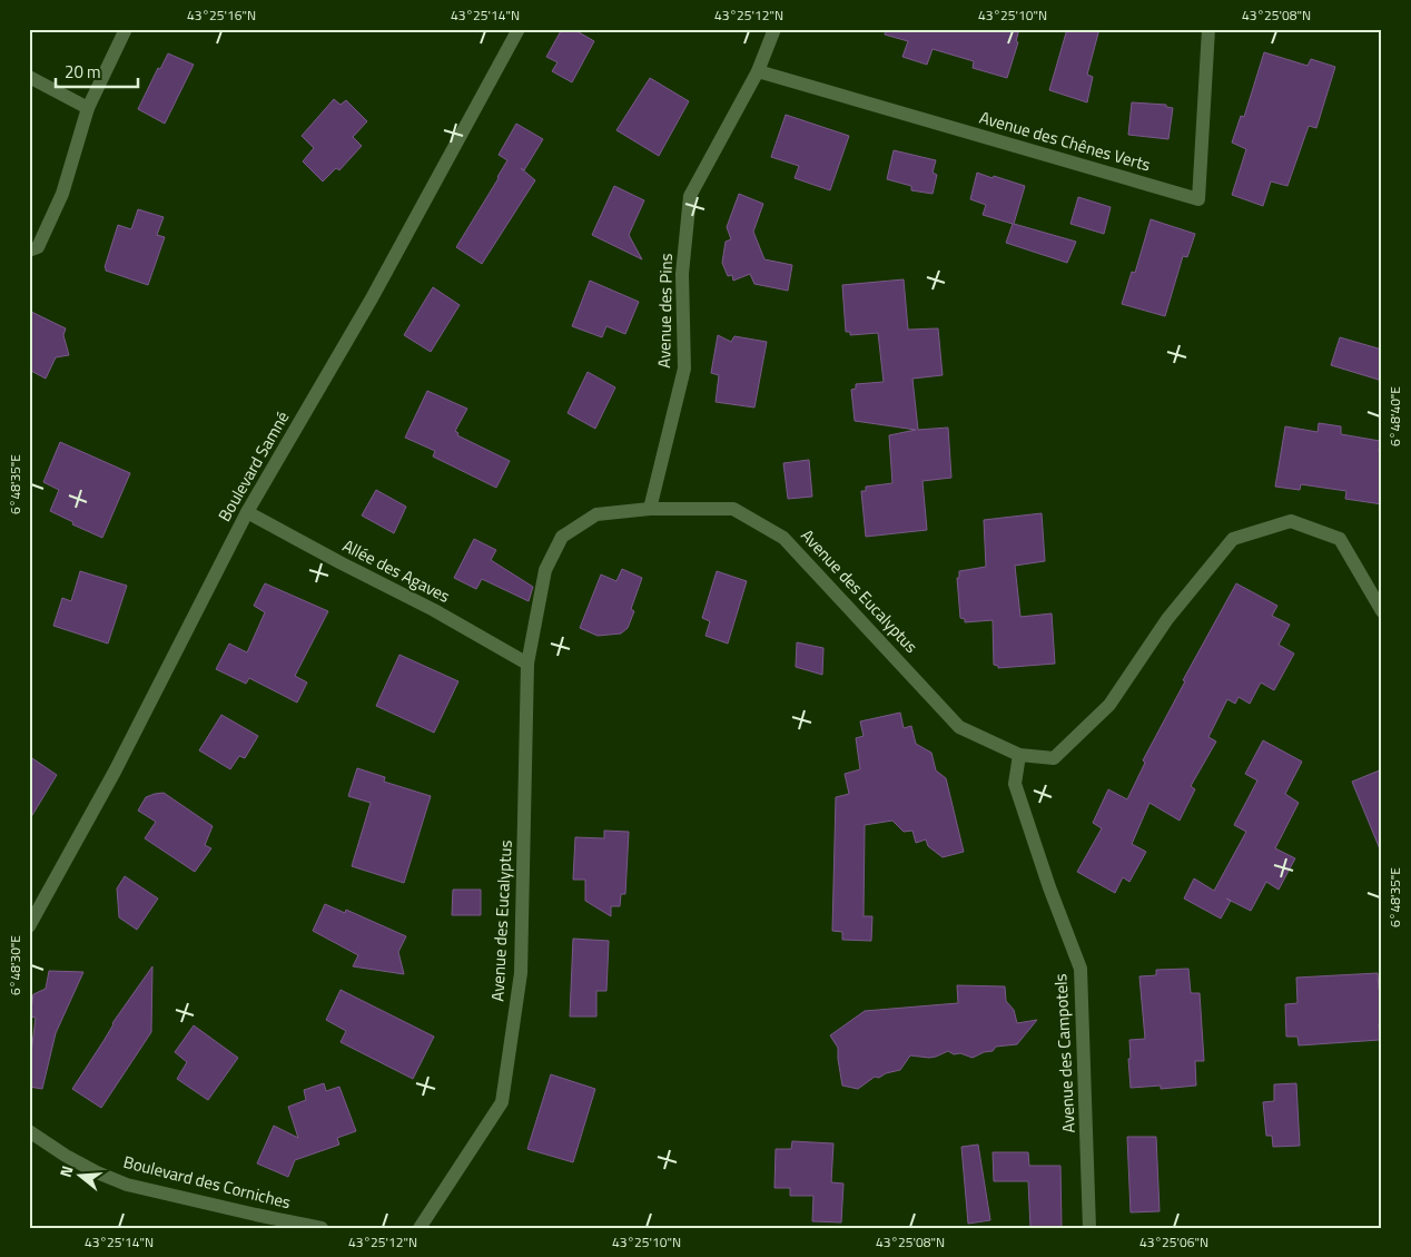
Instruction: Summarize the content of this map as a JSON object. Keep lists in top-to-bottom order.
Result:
{
  "streets": {
    "street": [
      "Avenue des Chênes Verts",
      "Avenue des Pins",
      "Boulevard Samné",
      "Allée des Agaves",
      "Avenue des Eucalyptus",
      "Avenue des Campotels",
      "Boulevard des Corniches"
    ]
  },
  "crossings": [
    ["Avenue des Chênes Verts", "Avenue des Pins"],
    ["Avenue des Pins", "Avenue des Eucalyptus"],
    ["Boulevard Samné", "Allée des Agaves"],
    ["Allée des Agaves", "Avenue des Eucalyptus"],
    ["Avenue des Eucalyptus", "Avenue des Campotels"]
  ],
  "scale_bar": "20 m",
  "north": "left",
  "coordinates": [
    "43°25'16\"N",
    "43°25'14\"N",
    "43°25'12\"N",
    "43°25'10\"N",
    "43°25'08\"N",
    "6°48'40\"E",
    "6°48'35\"E",
    "6°48'30\"E",
    "43°25'06\"N"
  ]
}
